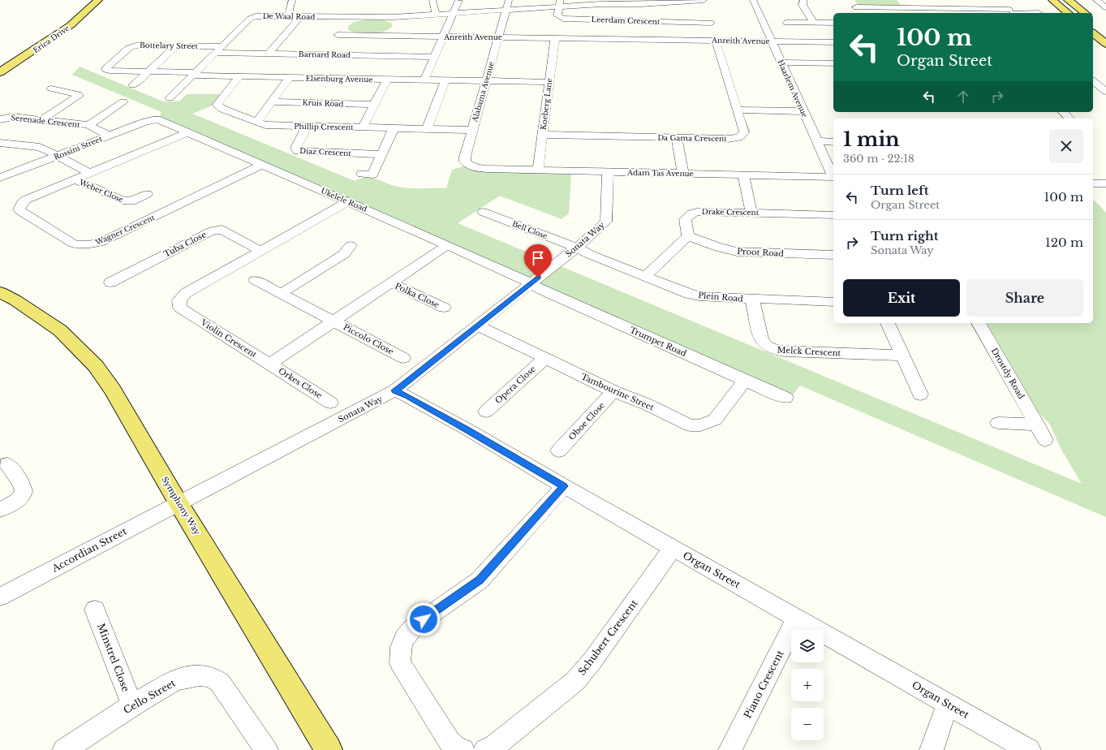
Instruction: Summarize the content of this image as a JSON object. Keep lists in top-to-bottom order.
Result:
{
  "streets": {
    "main road": ["Erica Drive", "Symphony Way"],
    "street": [
      "De Waal Road",
      "Leerdam Crescent",
      "Anreith Avenue",
      "Bottelary Street",
      "Barnard Road",
      "Elsenburg Avenue",
      "Haarlem Avenue",
      "Alabama Avenue",
      "Kruis Road",
      "Koeberg Lane",
      "Serenade Crescent",
      "Phillip Crescent",
      "Da Gama Crescent",
      "Rossini Street",
      "Diaz Crescent",
      "Adam Tas Avenue",
      "Weber Close",
      "Ukelele Road",
      "Drake Crescent",
      "Wagner Crescent",
      "Bell Close",
      "Sonata Way",
      "Tuba Close",
      "Proot Road",
      "Polka Close",
      "Plein Road",
      "Violin Crescent",
      "Piccolo Close",
      "Trumpet Road",
      "Melck Crescent",
      "Drostdy Road",
      "Orkes Close",
      "Opera Close",
      "Tambourine Street",
      "Oboe Close",
      "Accordian Street",
      "Organ Street",
      "Schubert Crescent",
      "Minstrel Close",
      "Piano Crescent",
      "Cello Street"
    ]
  },
  "crossings": [
    ["De Waal Road", "Leerdam Crescent"],
    ["De Waal Road", "Bottelary Street"],
    ["De Waal Road", "Barnard Road"],
    ["De Waal Road", "Elsenburg Avenue"],
    ["De Waal Road", "Alabama Avenue"],
    ["Leerdam Crescent", "Anreith Avenue"],
    ["Leerdam Crescent", "Da Gama Crescent"],
    ["Anreith Avenue", "Haarlem Avenue"],
    ["Anreith Avenue", "Alabama Avenue"],
    ["Anreith Avenue", "Koeberg Lane"],
    ["Anreith Avenue", "Da Gama Crescent"],
    ["Bottelary Street", "Elsenburg Avenue"],
    ["Elsenburg Avenue", "Alabama Avenue"],
    ["Elsenburg Avenue", "Koeberg Lane"],
    ["Elsenburg Avenue", "Phillip Crescent"],
    ["Alabama Avenue", "Phillip Crescent"],
    ["Alabama Avenue", "Adam Tas Avenue"],
    ["Koeberg Lane", "Da Gama Crescent"],
    ["Koeberg Lane", "Adam Tas Avenue"],
    ["Serenade Crescent", "Rossini Street"],
    ["Phillip Crescent", "Diaz Crescent"],
    ["Rossini Street", "Ukelele Road"],
    ["Adam Tas Avenue", "Sonata Way"],
    ["Weber Close", "Wagner Crescent"],
    ["Ukelele Road", "Wagner Crescent"],
    ["Ukelele Road", "Sonata Way"],
    ["Ukelele Road", "Violin Crescent"],
    ["Ukelele Road", "Trumpet Road"],
    ["Drake Crescent", "Proot Road"],
    ["Bell Close", "Sonata Way"],
    ["Bell Close", "Plein Road"],
    ["Sonata Way", "Plein Road"],
    ["Sonata Way", "Trumpet Road"],
    ["Sonata Way", "Tambourine Street"],
    ["Sonata Way", "Symphony Way"],
    ["Sonata Way", "Accordian Street"],
    ["Sonata Way", "Organ Street"],
    ["Tuba Close", "Violin Crescent"],
    ["Plein Road", "Melck Crescent"],
    ["Violin Crescent", "Orkes Close"],
    ["Trumpet Road", "Tambourine Street"],
    ["Opera Close", "Tambourine Street"],
    ["Tambourine Street", "Oboe Close"],
    ["Symphony Way", "Accordian Street"],
    ["Organ Street", "Schubert Crescent"],
    ["Organ Street", "Piano Crescent"],
    ["Minstrel Close", "Cello Street"]
  ],
  "page": {
    "turn": ["100 m", "Organ Street"],
    "heading": ["1 min", "360 m · 22:18"],
    "list": [
      {
        "name": "Turn left",
        "note": "Organ Street",
        "value": "100 m"
      },
      {
        "name": "Turn right",
        "note": "Sonata Way",
        "value": "120 m"
      }
    ],
    "buttons": ["Exit", "Share"],
    "map_buttons": ["+", "−"]
  }
}
